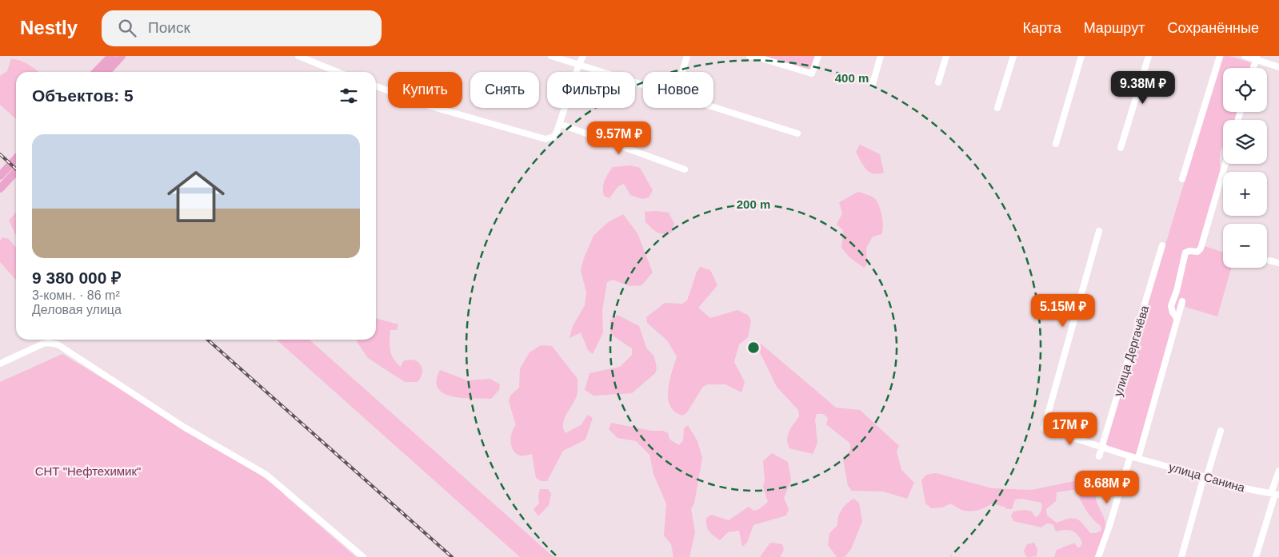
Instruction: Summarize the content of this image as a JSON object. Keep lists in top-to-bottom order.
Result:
{
  "streets": {
    "street": ["улица Дергачёва", "улица Санина"]
  },
  "crossings": [
    ["улица Дергачёва", "улица Санина"]
  ],
  "parks": ["СНТ \"Нефтехимик\""],
  "page": {
    "header": "Nestly",
    "search": "Поиск",
    "nav": ["Карта", "Маршрут", "Сохранённые"],
    "map_buttons": ["+", "−"],
    "price": [
      "9.38M ₽",
      "9.57M ₽",
      "5.15M ₽",
      "17M ₽",
      "8.68M ₽"
    ],
    "chip": [
      "Купить",
      "Снять",
      "Фильтры",
      "Новое"
    ],
    "heading": "Объектов: 5",
    "list": [
      {
        "name": "9 380 000 ₽",
        "note": "3-комн. · 86 m² · Деловая улица"
      }
    ]
  },
  "rings": ["400 m", "200 m"]
}
